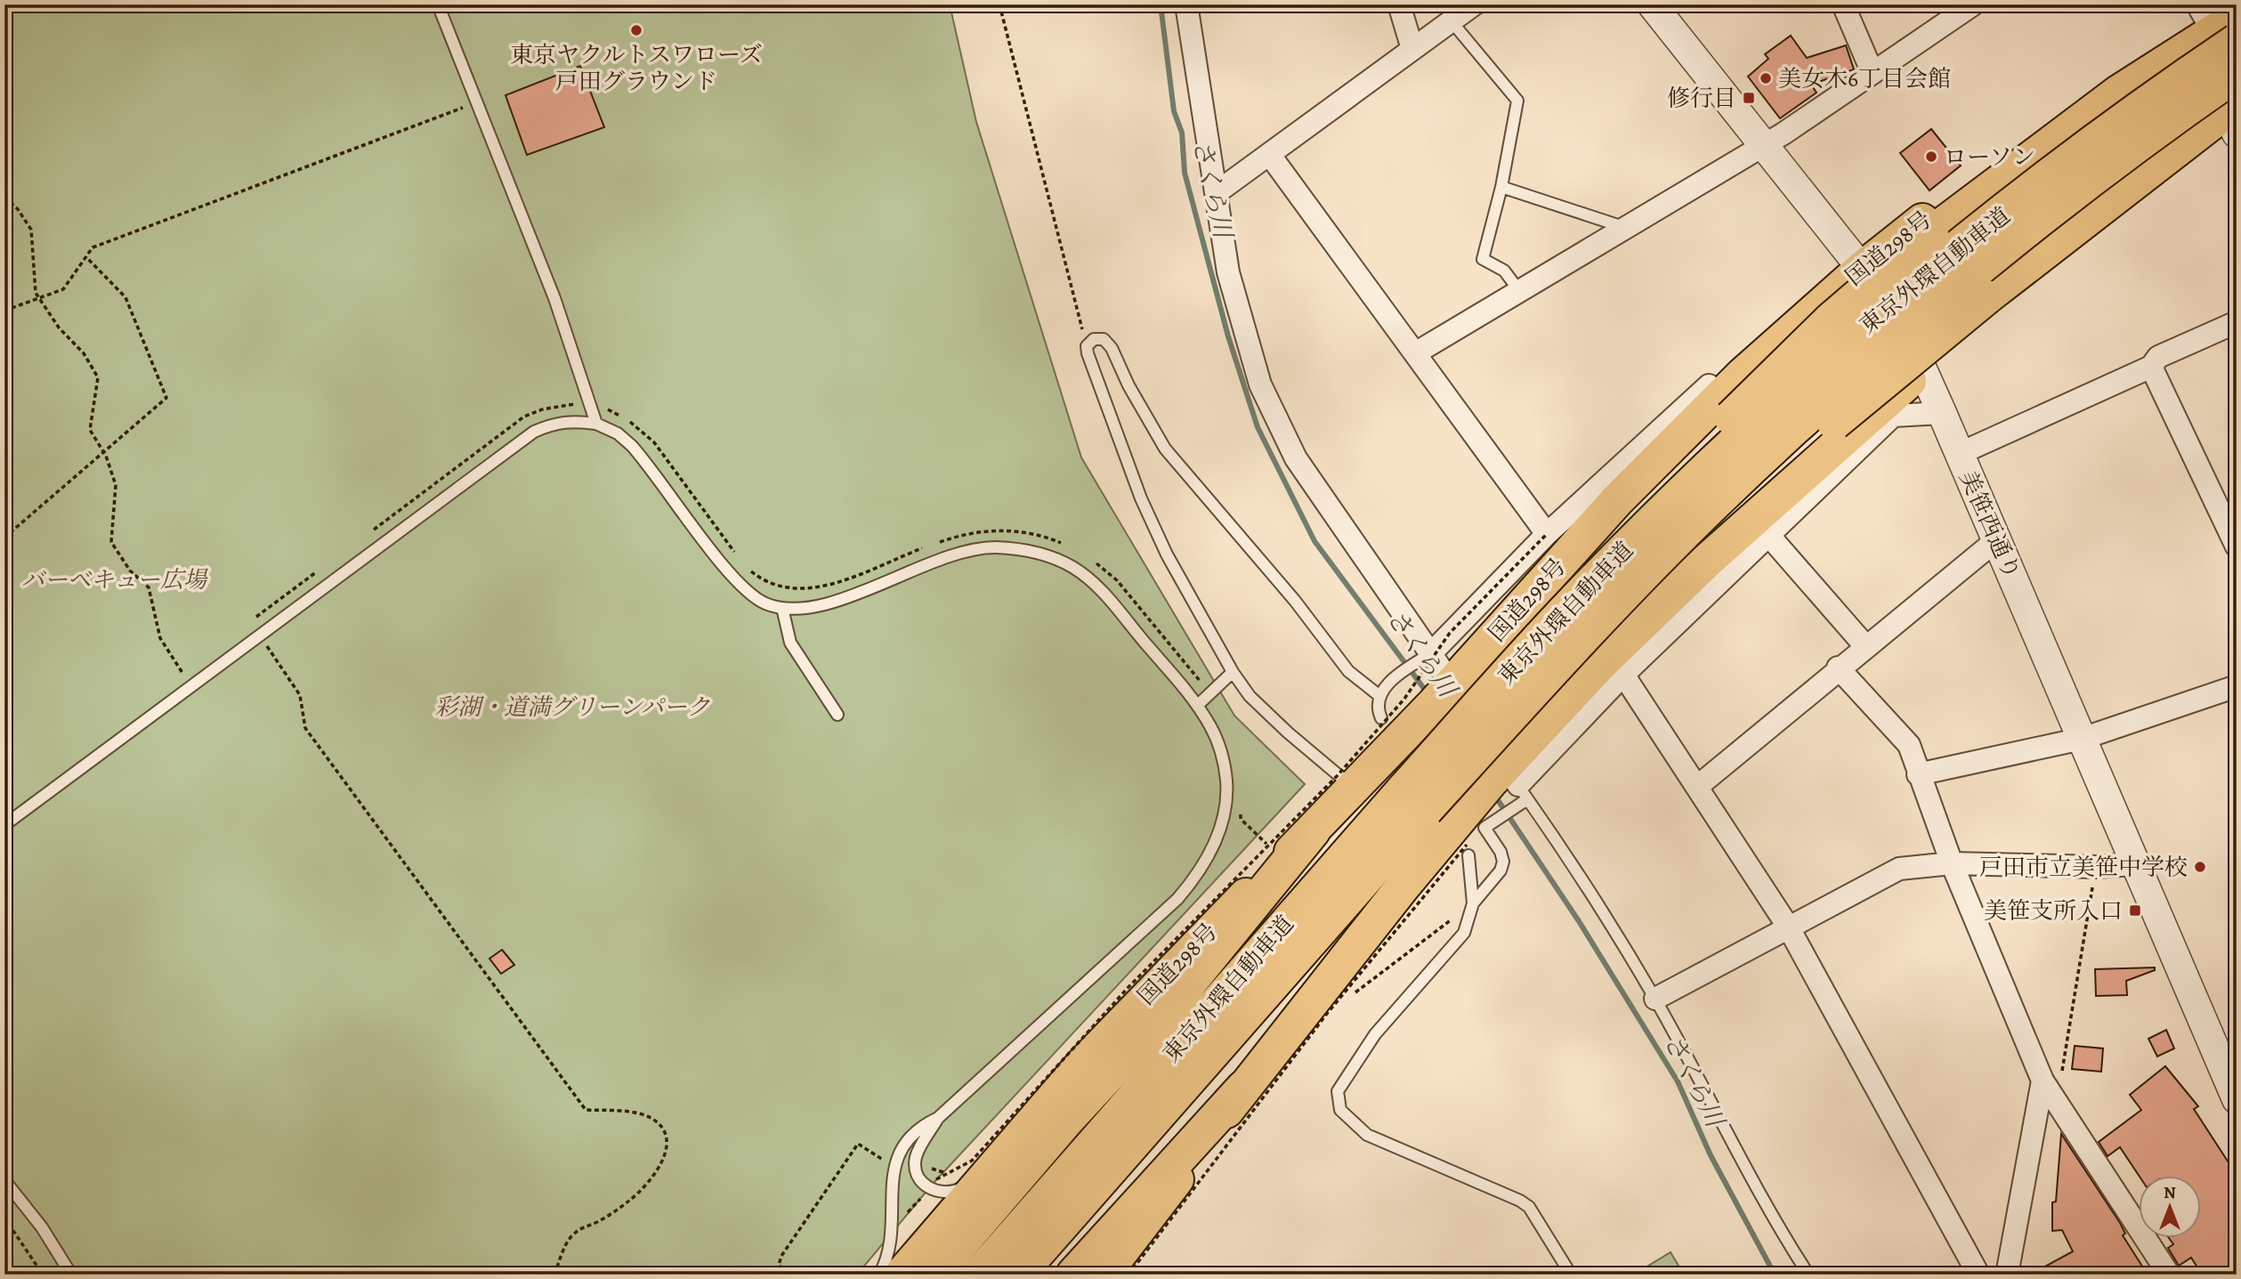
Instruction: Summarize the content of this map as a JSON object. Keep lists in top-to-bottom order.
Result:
{
  "streets": {
    "highway": ["国道298号", "東京外環自動車道"],
    "street": ["美笹西通り"]
  },
  "crossings": [
    ["国道298号", "美笹西通り"]
  ],
  "water": ["さくら川"],
  "parks": ["バーベキュー広場", "彩湖・道満グリーンパーク"],
  "places": {
    "other": [
      "東京ヤクルトスワローズ 戸田グラウンド",
      "美女木6丁目会館",
      "ローソン",
      "戸田市立美笹中学校"
    ],
    "transit": ["修行目", "美笹支所入口"]
  },
  "north": "top"
}
